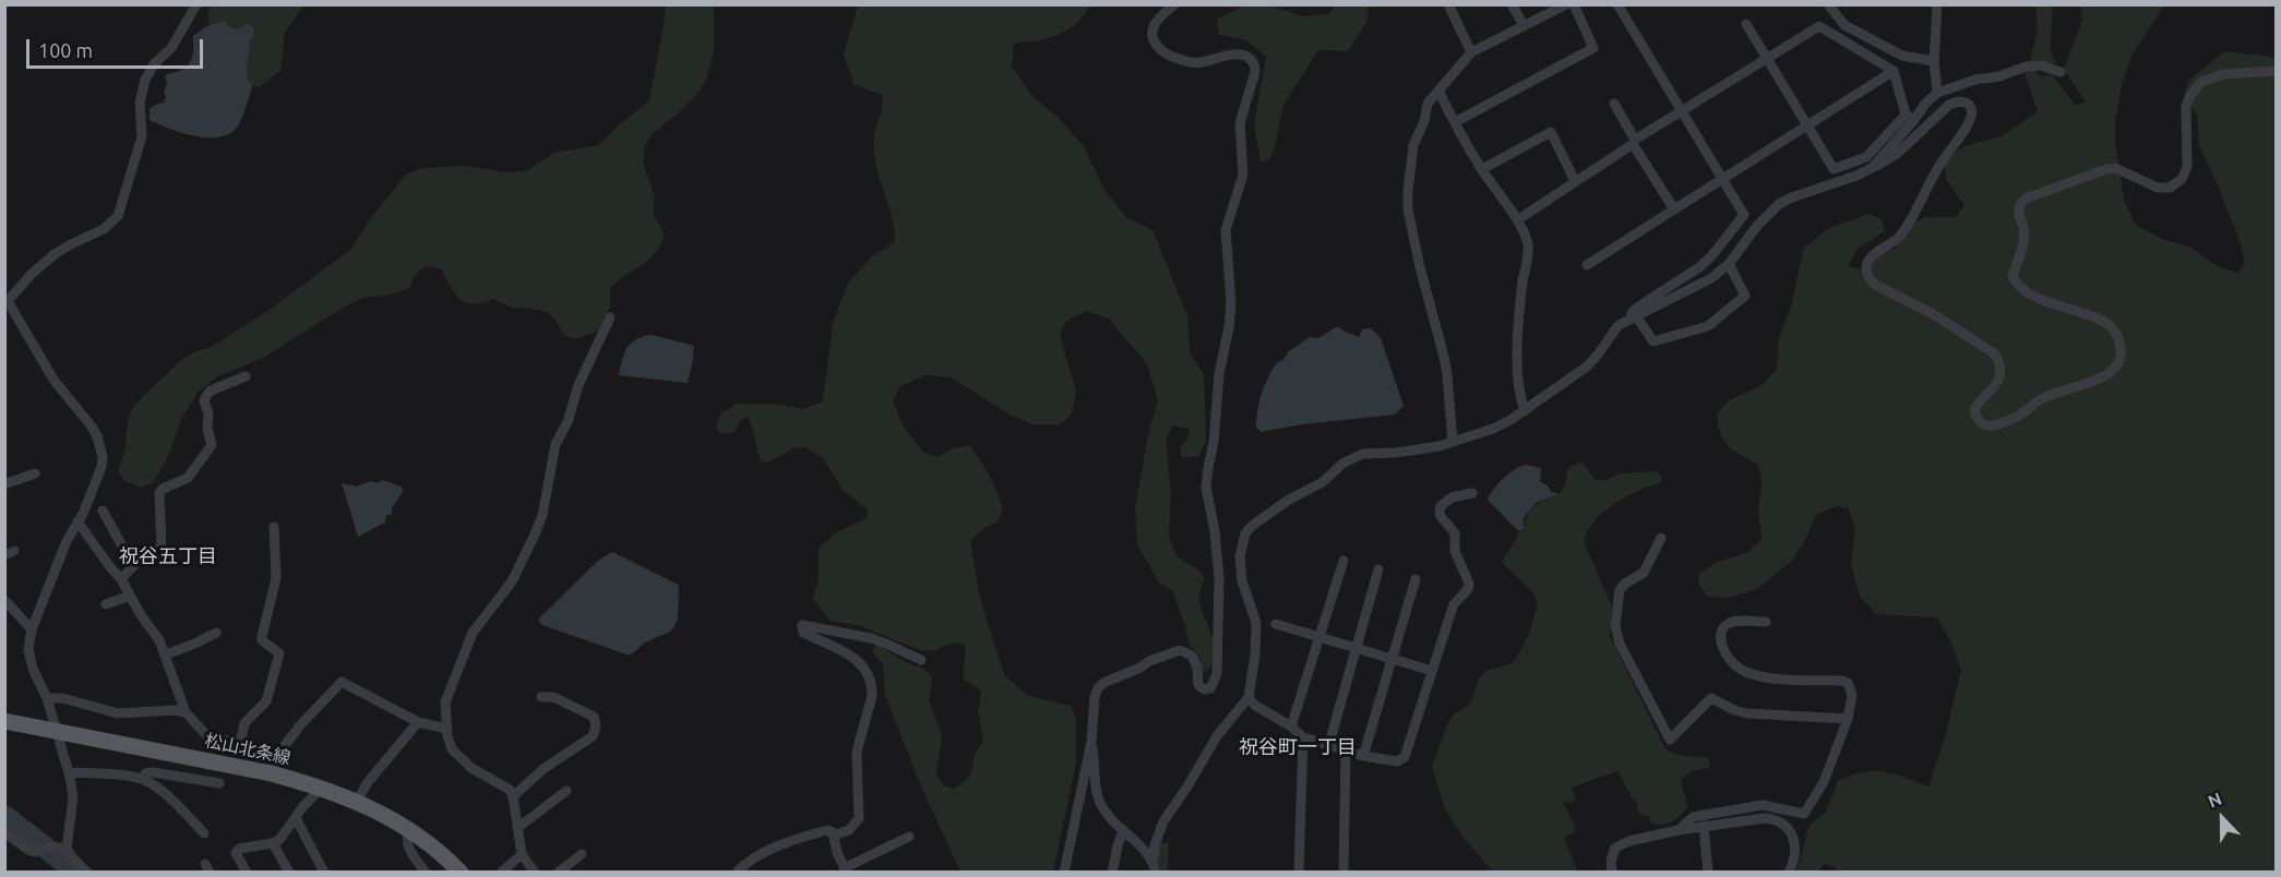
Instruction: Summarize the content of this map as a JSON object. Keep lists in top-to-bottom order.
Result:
{
  "streets": {
    "main road": ["松山北条線"]
  },
  "districts": ["祝谷五丁目", "祝谷町一丁目"],
  "scale_bar": "100 m",
  "north": "top"
}
